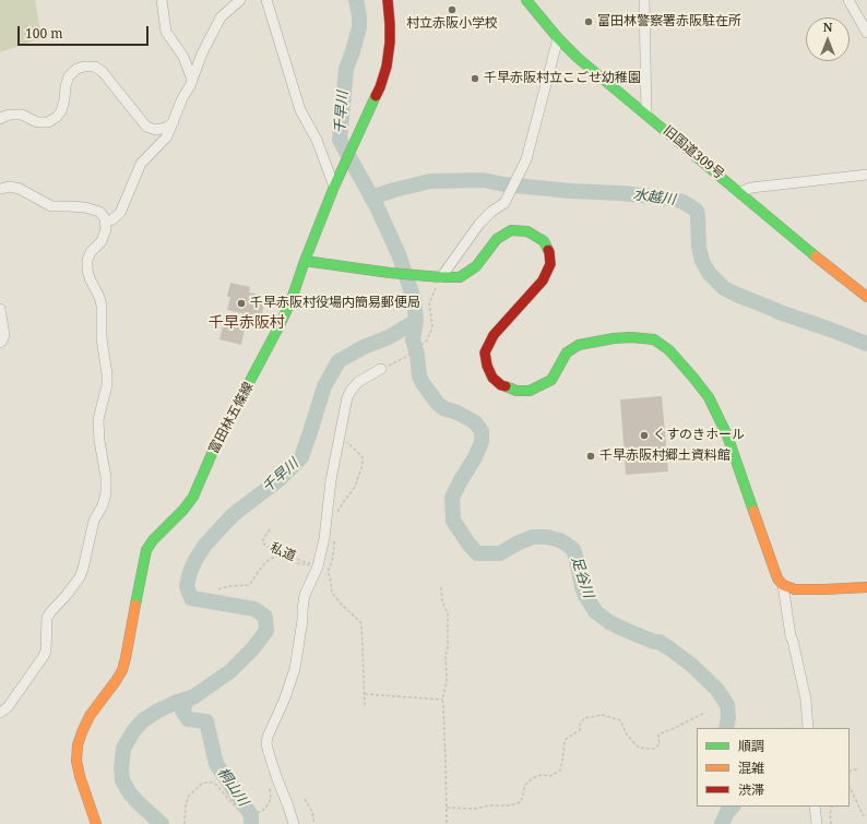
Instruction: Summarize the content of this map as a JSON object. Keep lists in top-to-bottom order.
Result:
{
  "streets": {
    "street": ["旧国道309号", "富田林五條線"],
    "path": ["私道"]
  },
  "districts": ["千早赤阪村"],
  "water": [
    "千早川",
    "水越川",
    "足谷川",
    "桐山川"
  ],
  "places": [
    "村立赤阪小学校",
    "富田林警察署赤阪駐在所",
    "千早赤阪村立こごせ幼稚園",
    "千早赤阪村役場内簡易郵便局",
    "くすのきホール",
    "千早赤阪村郷土資料館"
  ],
  "legend": ["順調", "混雑", "渋滞"],
  "scale_bar": "100 m",
  "north": "top"
}
